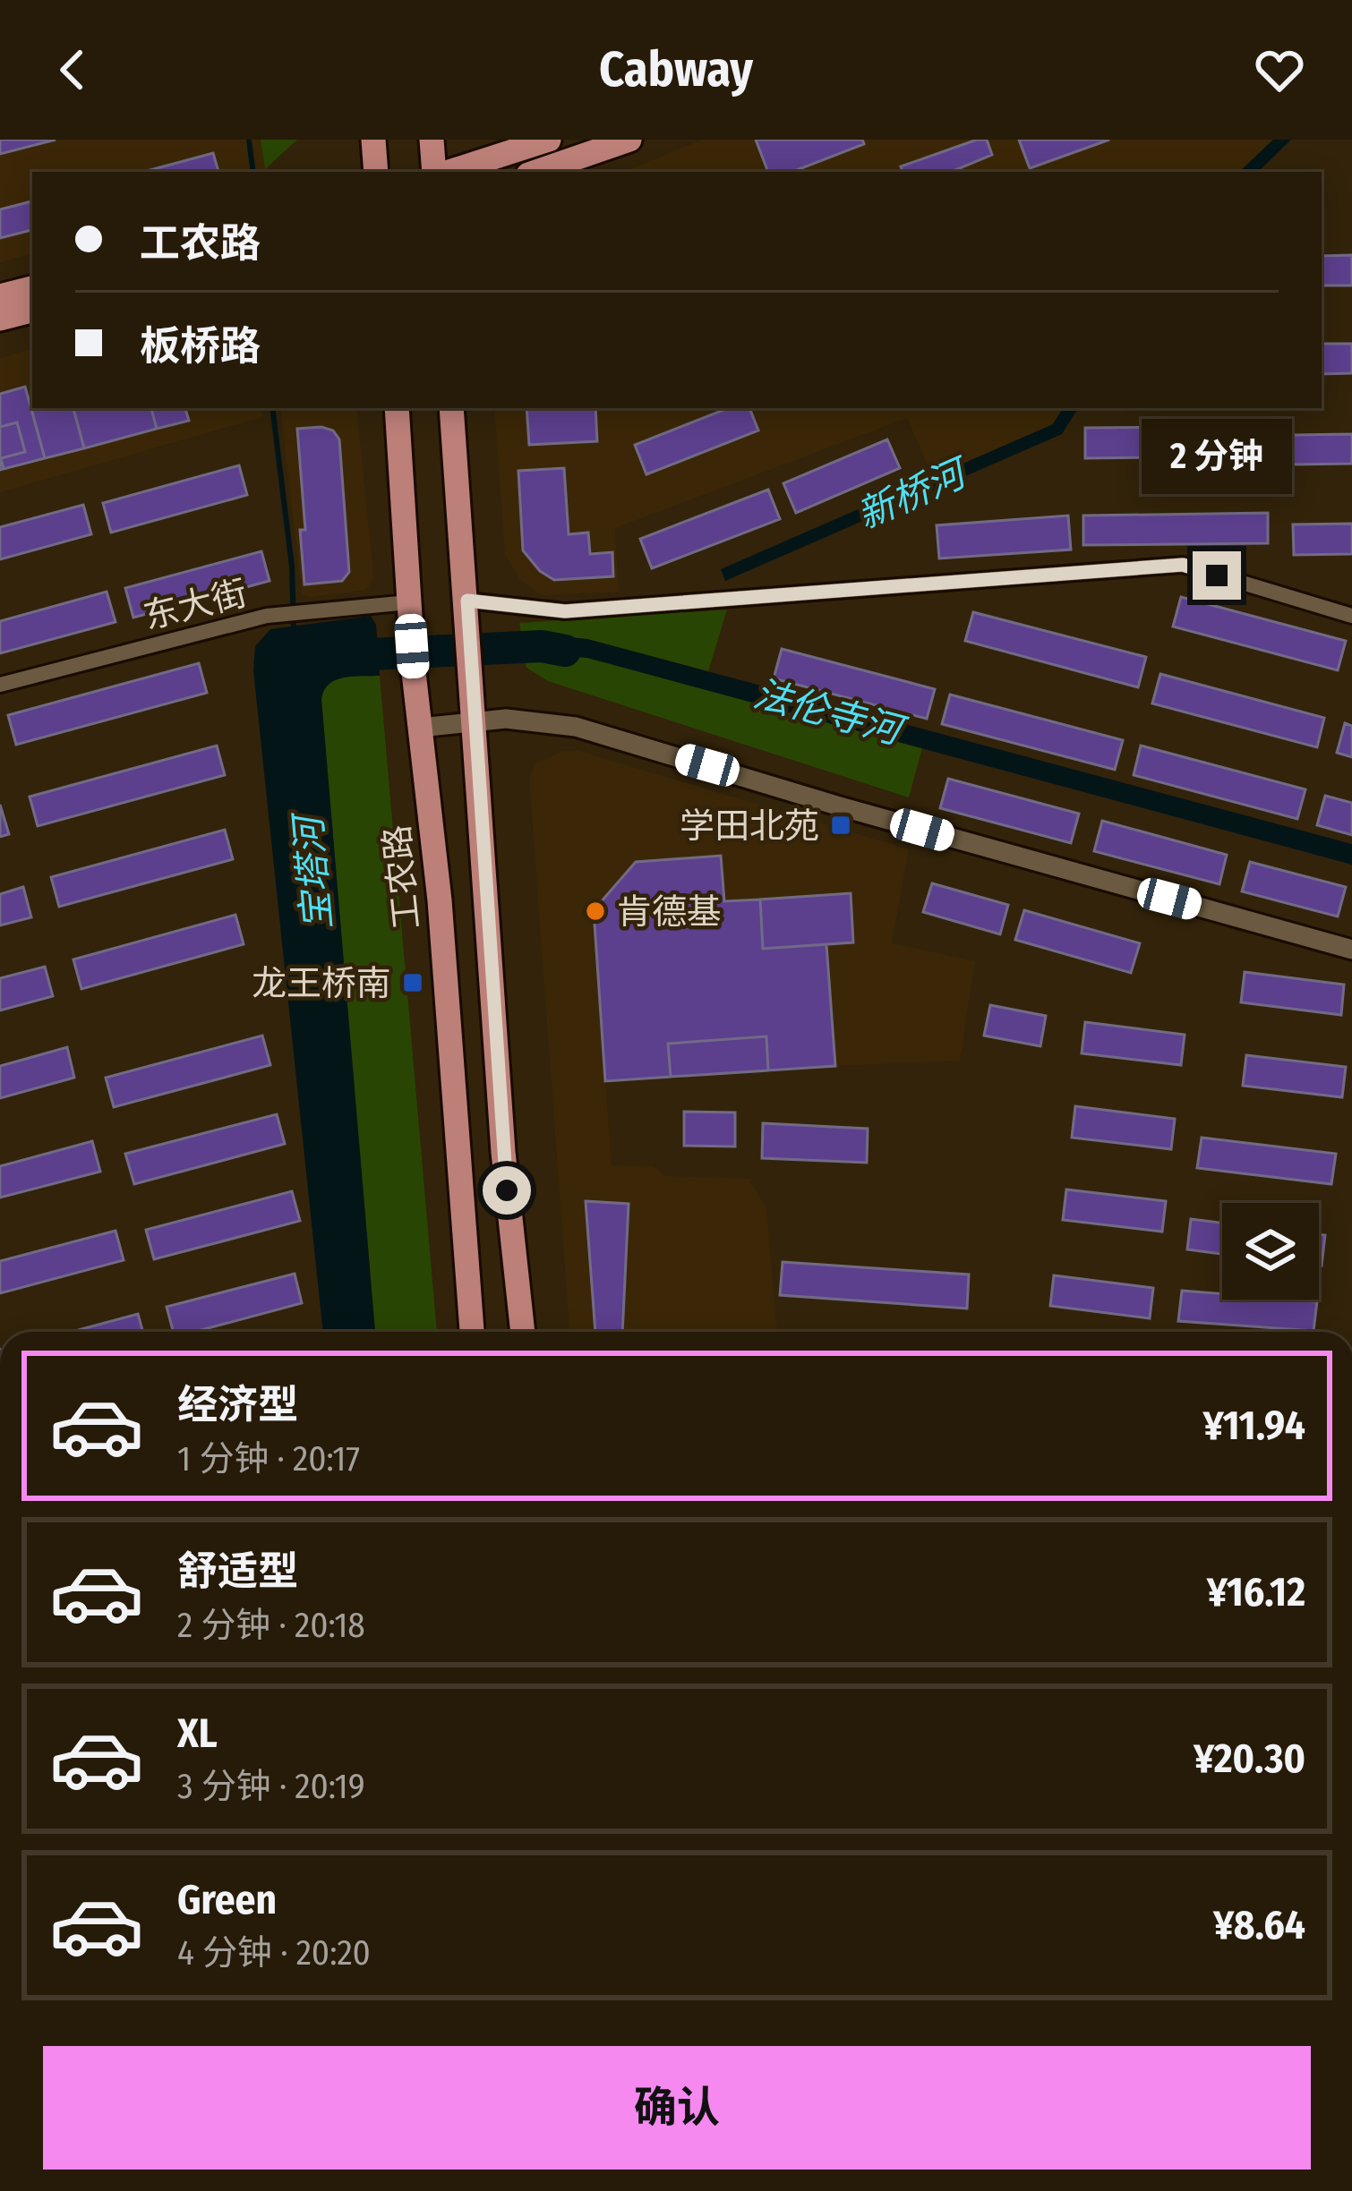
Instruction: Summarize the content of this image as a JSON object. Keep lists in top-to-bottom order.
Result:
{
  "streets": {
    "main road": ["工农路"],
    "street": ["东大街"]
  },
  "crossings": [
    ["东大街", "工农路"]
  ],
  "water": ["新桥河", "法伦寺河", "宝塔河"],
  "places": {
    "transit": ["学田北苑", "龙王桥南"],
    "other": ["肯德基"]
  },
  "page": {
    "header": "Cabway",
    "banner": ["工农路", "板桥路"],
    "bubble": "2 分钟",
    "list": [
      {
        "name": "经济型",
        "note": "1 分钟 · 20:17",
        "value": "¥11.94"
      },
      {
        "name": "舒适型",
        "note": "2 分钟 · 20:18",
        "value": "¥16.12"
      },
      {
        "name": "XL",
        "note": "3 分钟 · 20:19",
        "value": "¥20.30"
      },
      {
        "name": "Green",
        "note": "4 分钟 · 20:20",
        "value": "¥8.64"
      }
    ],
    "buttons": "确认"
  }
}
